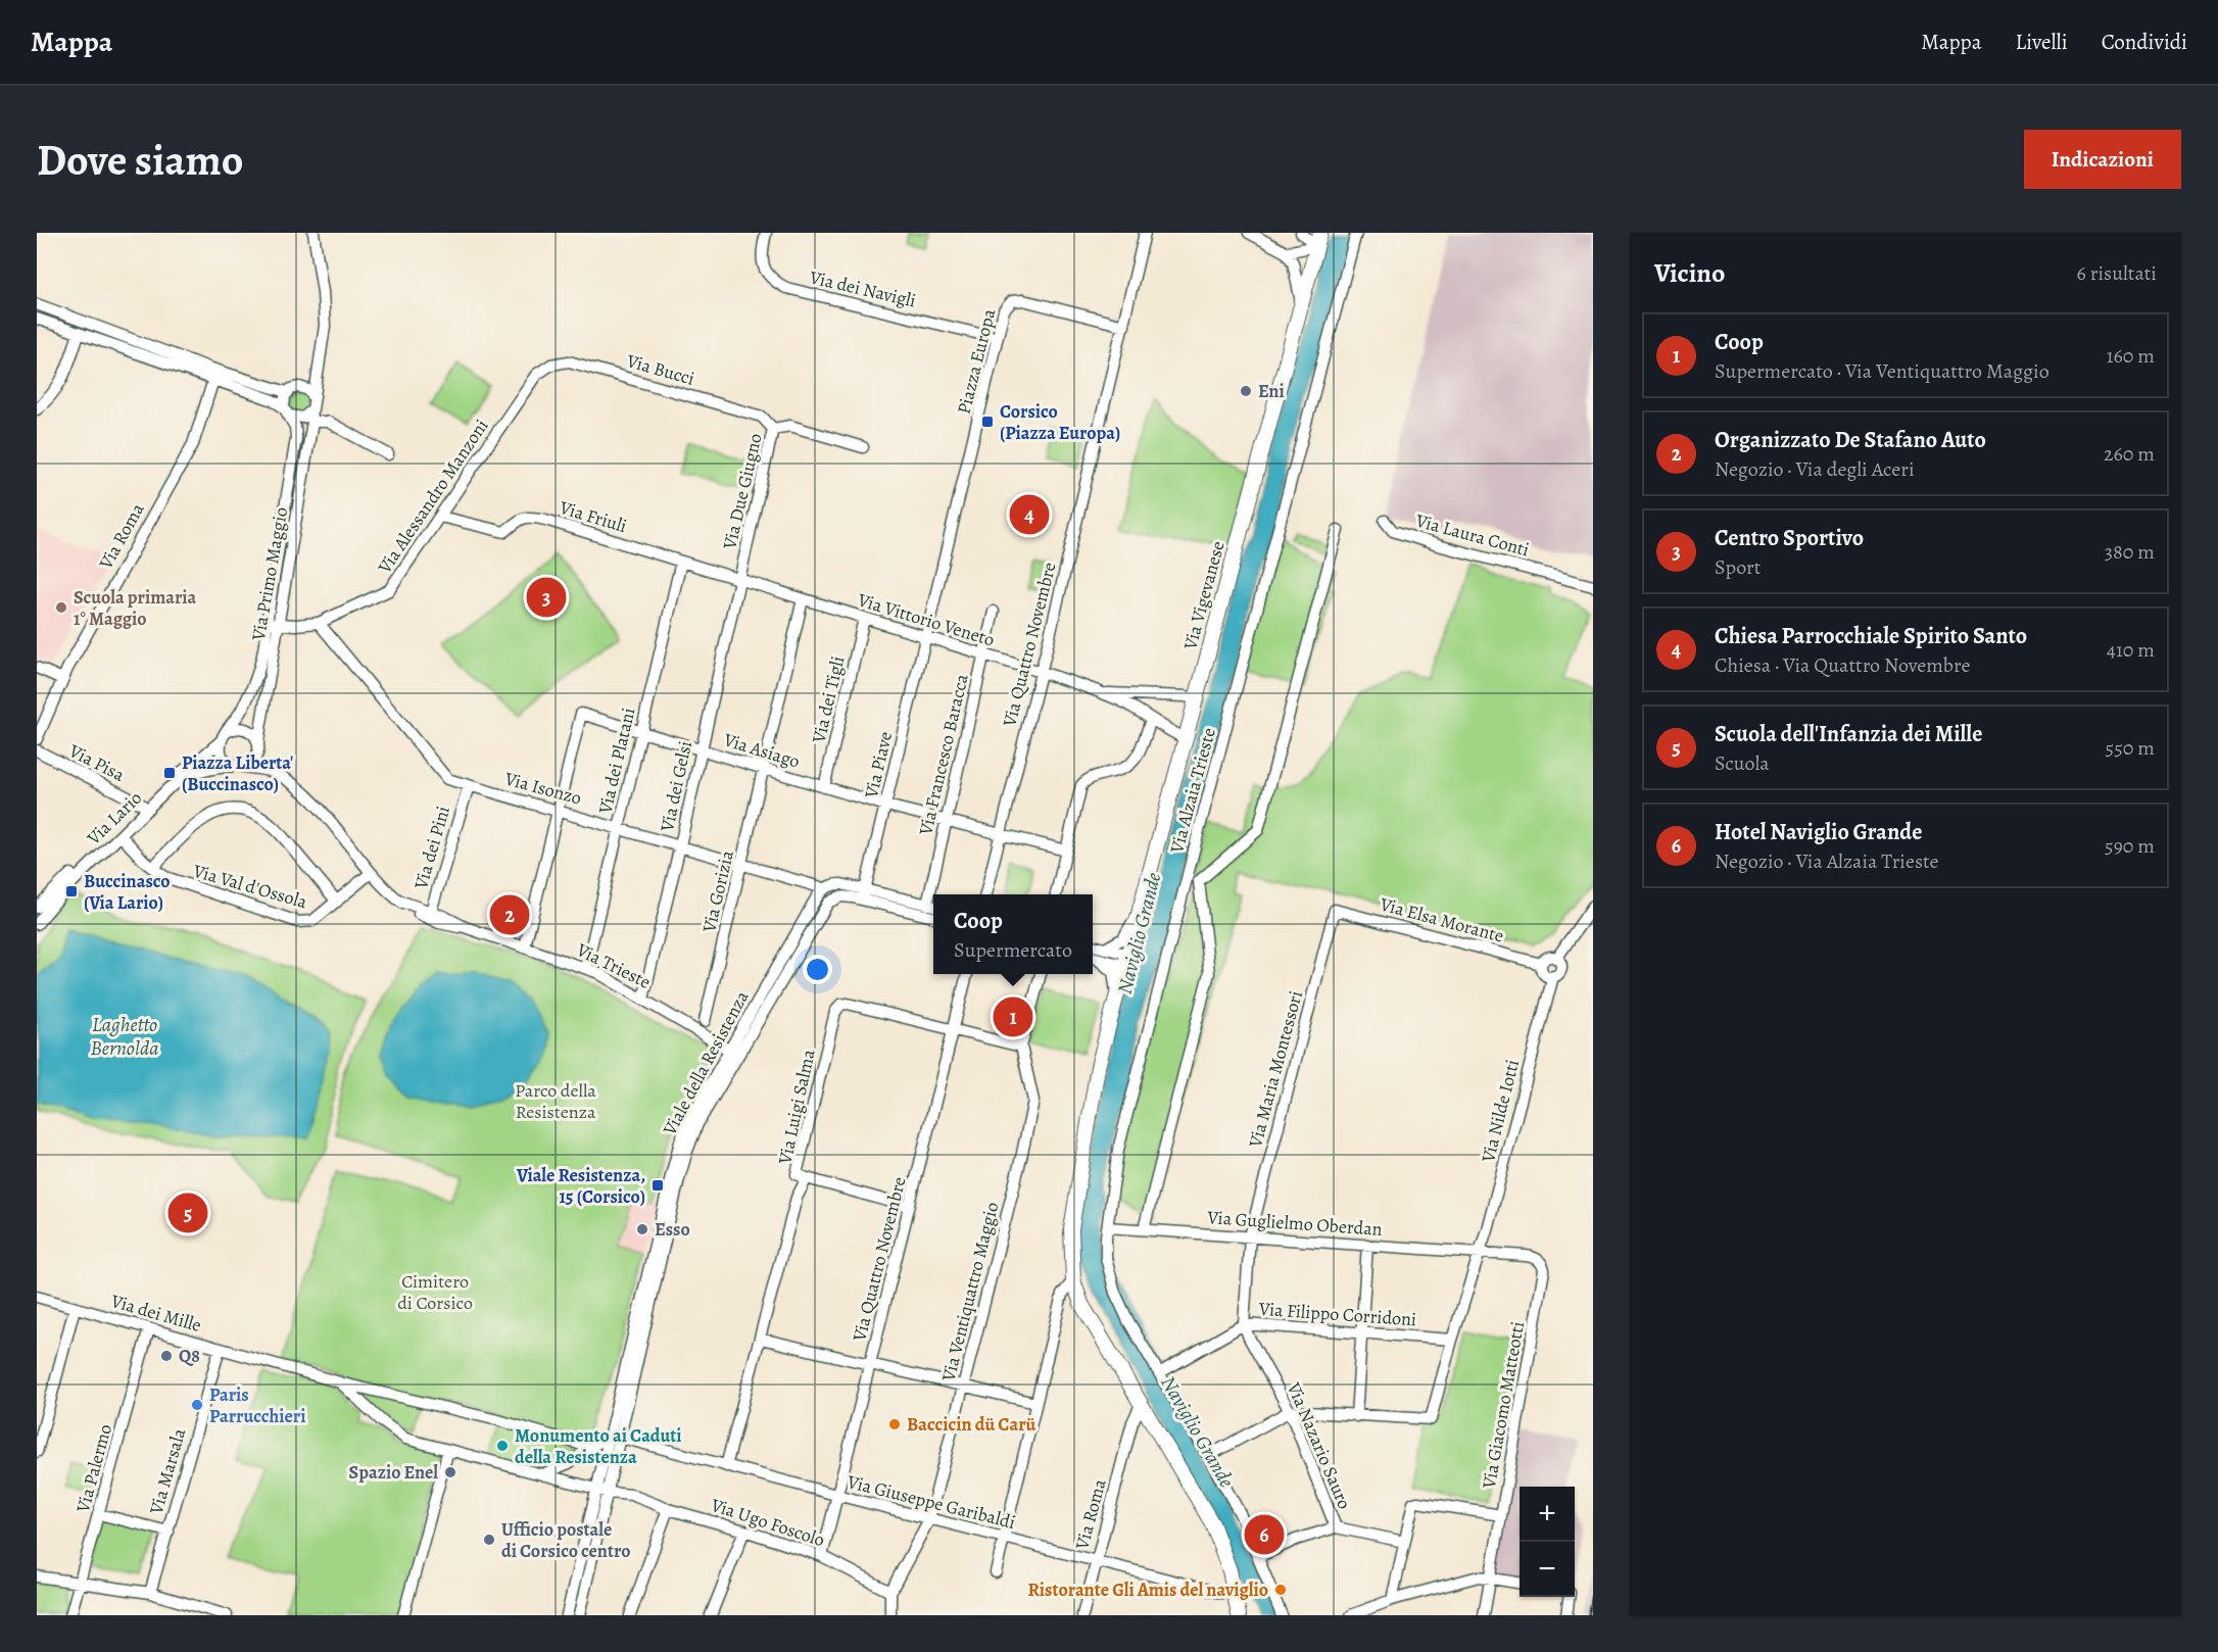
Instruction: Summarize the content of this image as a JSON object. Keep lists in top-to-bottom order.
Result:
{
  "streets": {
    "main road": ["Via Vigevanese"],
    "street": [
      "Via dei Navigli",
      "Piazza Europa",
      "Via Bucci",
      "Via Due Giugno",
      "Via Alessandro Manzoni",
      "Via Friuli",
      "Via Laura Conti",
      "Via Roma",
      "Via Primo Maggio",
      "Via Vittorio Veneto",
      "Via Quattro Novembre",
      "Via dei Tigli",
      "Via Asiago",
      "Via Francesco Baracca",
      "Via dei Platani",
      "Via Pisa",
      "Via Piave",
      "Via dei Gelsi",
      "Via Isonzo",
      "Via Alzaia Trieste",
      "Via Lario",
      "Via dei Pini",
      "Via Val d'Ossola",
      "Via Gorizia",
      "Via Elsa Morante",
      "Via Trieste",
      "Viale della Resistenza",
      "Via Maria Montessori",
      "Via Luigi Salma",
      "Via Nilde Iotti",
      "Via Guglielmo Oberdan",
      "Via Ventiquattro Maggio",
      "Via dei Mille",
      "Via Filippo Corridoni",
      "Via Giacomo Matteotti",
      "Via Nazario Sauro",
      "Via Palermo",
      "Via Marsala",
      "Via Giuseppe Garibaldi",
      "Via Ugo Foscolo"
    ]
  },
  "crossings": [
    ["Via dei Navigli", "Piazza Europa"],
    ["Piazza Europa", "Via Vittorio Veneto"],
    ["Piazza Europa", "Via Quattro Novembre"],
    ["Piazza Europa", "Via Piave"],
    ["Via Bucci", "Via Due Giugno"],
    ["Via Bucci", "Via Alessandro Manzoni"],
    ["Via Due Giugno", "Via Friuli"],
    ["Via Due Giugno", "Via Vittorio Veneto"],
    ["Via Due Giugno", "Via dei Gelsi"],
    ["Via Alessandro Manzoni", "Via Friuli"],
    ["Via Alessandro Manzoni", "Via Primo Maggio"],
    ["Via Alessandro Manzoni", "Via Isonzo"],
    ["Via Friuli", "Via Vittorio Veneto"],
    ["Via Friuli", "Via dei Platani"],
    ["Via Friuli", "Via dei Gelsi"],
    ["Via Roma", "Via Vigevanese"],
    ["Via Roma", "Via Giuseppe Garibaldi"],
    ["Via Primo Maggio", "Via Lario"],
    ["Via Primo Maggio", "Via Trieste"],
    ["Via Vigevanese", "Via Vittorio Veneto"],
    ["Via Vigevanese", "Via Giuseppe Garibaldi"],
    ["Via Vittorio Veneto", "Via Quattro Novembre"],
    ["Via Vittorio Veneto", "Via dei Tigli"],
    ["Via Vittorio Veneto", "Via Francesco Baracca"],
    ["Via Vittorio Veneto", "Via Piave"],
    ["Via Vittorio Veneto", "Via dei Gelsi"],
    ["Via Vittorio Veneto", "Via Gorizia"],
    ["Via Quattro Novembre", "Via Asiago"],
    ["Via Quattro Novembre", "Via Luigi Salma"],
    ["Via Quattro Novembre", "Via Giuseppe Garibaldi"],
    ["Via Quattro Novembre", "Via Ugo Foscolo"],
    ["Via dei Tigli", "Via Asiago"],
    ["Via Asiago", "Via Francesco Baracca"],
    ["Via Asiago", "Via dei Platani"],
    ["Via Asiago", "Via Piave"],
    ["Via Asiago", "Via dei Gelsi"],
    ["Via Asiago", "Via Isonzo"],
    ["Via Asiago", "Via Gorizia"],
    ["Via dei Platani", "Via Isonzo"],
    ["Via dei Platani", "Via Trieste"],
    ["Via Pisa", "Via Lario"],
    ["Via Piave", "Viale della Resistenza"],
    ["Via dei Gelsi", "Via Isonzo"],
    ["Via dei Gelsi", "Via Trieste"],
    ["Via Isonzo", "Via dei Pini"],
    ["Via Isonzo", "Via Gorizia"],
    ["Via Isonzo", "Viale della Resistenza"],
    ["Via Alzaia Trieste", "Via Guglielmo Oberdan"],
    ["Via Alzaia Trieste", "Via Filippo Corridoni"],
    ["Via Lario", "Via Val d'Ossola"],
    ["Via Lario", "Via Trieste"],
    ["Via dei Pini", "Via Trieste"],
    ["Via Val d'Ossola", "Via Trieste"],
    ["Via Elsa Morante", "Via Maria Montessori"],
    ["Via Elsa Morante", "Via Nilde Iotti"],
    ["Via Trieste", "Viale della Resistenza"],
    ["Viale della Resistenza", "Via Giuseppe Garibaldi"],
    ["Viale della Resistenza", "Via Ugo Foscolo"],
    ["Via Maria Montessori", "Via Guglielmo Oberdan"],
    ["Via Maria Montessori", "Via Nazario Sauro"],
    ["Via Luigi Salma", "Via Ventiquattro Maggio"],
    ["Via Luigi Salma", "Via Giuseppe Garibaldi"],
    ["Via Nilde Iotti", "Via Guglielmo Oberdan"],
    ["Via Nilde Iotti", "Via Filippo Corridoni"],
    ["Via Nilde Iotti", "Via Giacomo Matteotti"],
    ["Via Guglielmo Oberdan", "Via Giacomo Matteotti"],
    ["Via Guglielmo Oberdan", "Via Nazario Sauro"],
    ["Via Ventiquattro Maggio", "Via Giuseppe Garibaldi"],
    ["Via Ventiquattro Maggio", "Via Ugo Foscolo"],
    ["Via dei Mille", "Via Palermo"],
    ["Via dei Mille", "Via Marsala"],
    ["Via dei Mille", "Via Ugo Foscolo"],
    ["Via Filippo Corridoni", "Via Nazario Sauro"],
    ["Via Palermo", "Via Marsala"]
  ],
  "water": ["Naviglio Grande", "Laghetto Bernolda"],
  "parks": ["Parco della Resistenza", "Cimitero di Corsico"],
  "places": {
    "other": [
      "Eni",
      "Scuola primaria 1° Maggio",
      "Esso",
      "Q8",
      "Paris Parrucchieri",
      "Baccicin dü Carü",
      "Monumento ai Caduti della Resistenza",
      "Spazio Enel",
      "Ufficio postale di Corsico centro",
      "Ristorante Gli Amis del naviglio"
    ],
    "transit": [
      "Corsico (Piazza Europa)",
      "Piazza Liberta' (Buccinasco)",
      "Buccinasco (Via Lario)",
      "Viale Resistenza, 15 (Corsico)"
    ]
  },
  "page": {
    "header": "Mappa",
    "nav": ["Mappa", "Livelli", "Condividi"],
    "buttons": "Indicazioni",
    "title": "Dove siamo",
    "heading": ["Vicino", "6 risultati"],
    "list": [
      {
        "mark": "1",
        "name": "Coop",
        "note": "Supermercato · Via Ventiquattro Maggio",
        "value": "160 m"
      },
      {
        "mark": "2",
        "name": "Organizzato De Stafano Auto",
        "note": "Negozio · Via degli Aceri",
        "value": "260 m"
      },
      {
        "mark": "3",
        "name": "Centro Sportivo",
        "note": "Sport",
        "value": "380 m"
      },
      {
        "mark": "4",
        "name": "Chiesa Parrocchiale Spirito Santo",
        "note": "Chiesa · Via Quattro Novembre",
        "value": "410 m"
      },
      {
        "mark": "5",
        "name": "Scuola dell'Infanzia dei Mille",
        "note": "Scuola",
        "value": "550 m"
      },
      {
        "mark": "6",
        "name": "Hotel Naviglio Grande",
        "note": "Negozio · Via Alzaia Trieste",
        "value": "590 m"
      }
    ],
    "pins": [
      "4",
      "3",
      "2",
      "1",
      "5",
      "6"
    ],
    "popup": ["Coop", "Supermercato"],
    "map_buttons": ["+", "−"]
  }
}
